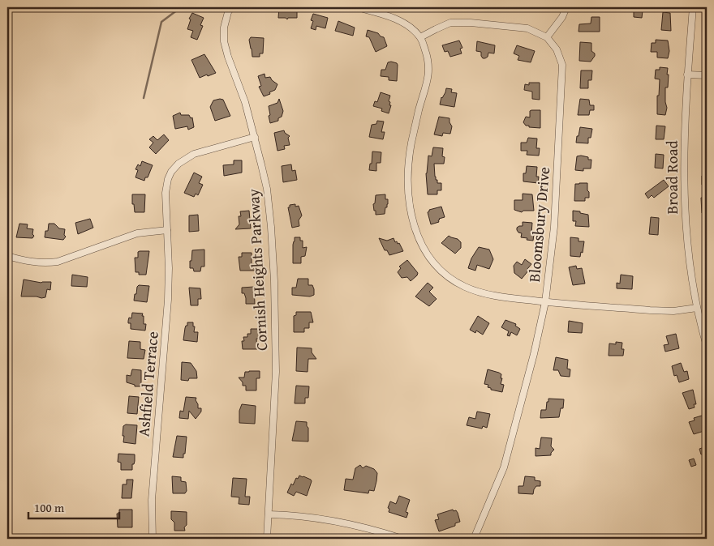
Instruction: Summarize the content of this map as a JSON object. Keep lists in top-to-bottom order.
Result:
{
  "streets": {
    "street": [
      "Broad Road",
      "Bloomsbury Drive",
      "Cornish Heights Parkway",
      "Ashfield Terrace"
    ]
  },
  "crossings": [
    ["Cornish Heights Parkway", "Ashfield Terrace"]
  ],
  "scale_bar": "100 m"
}
